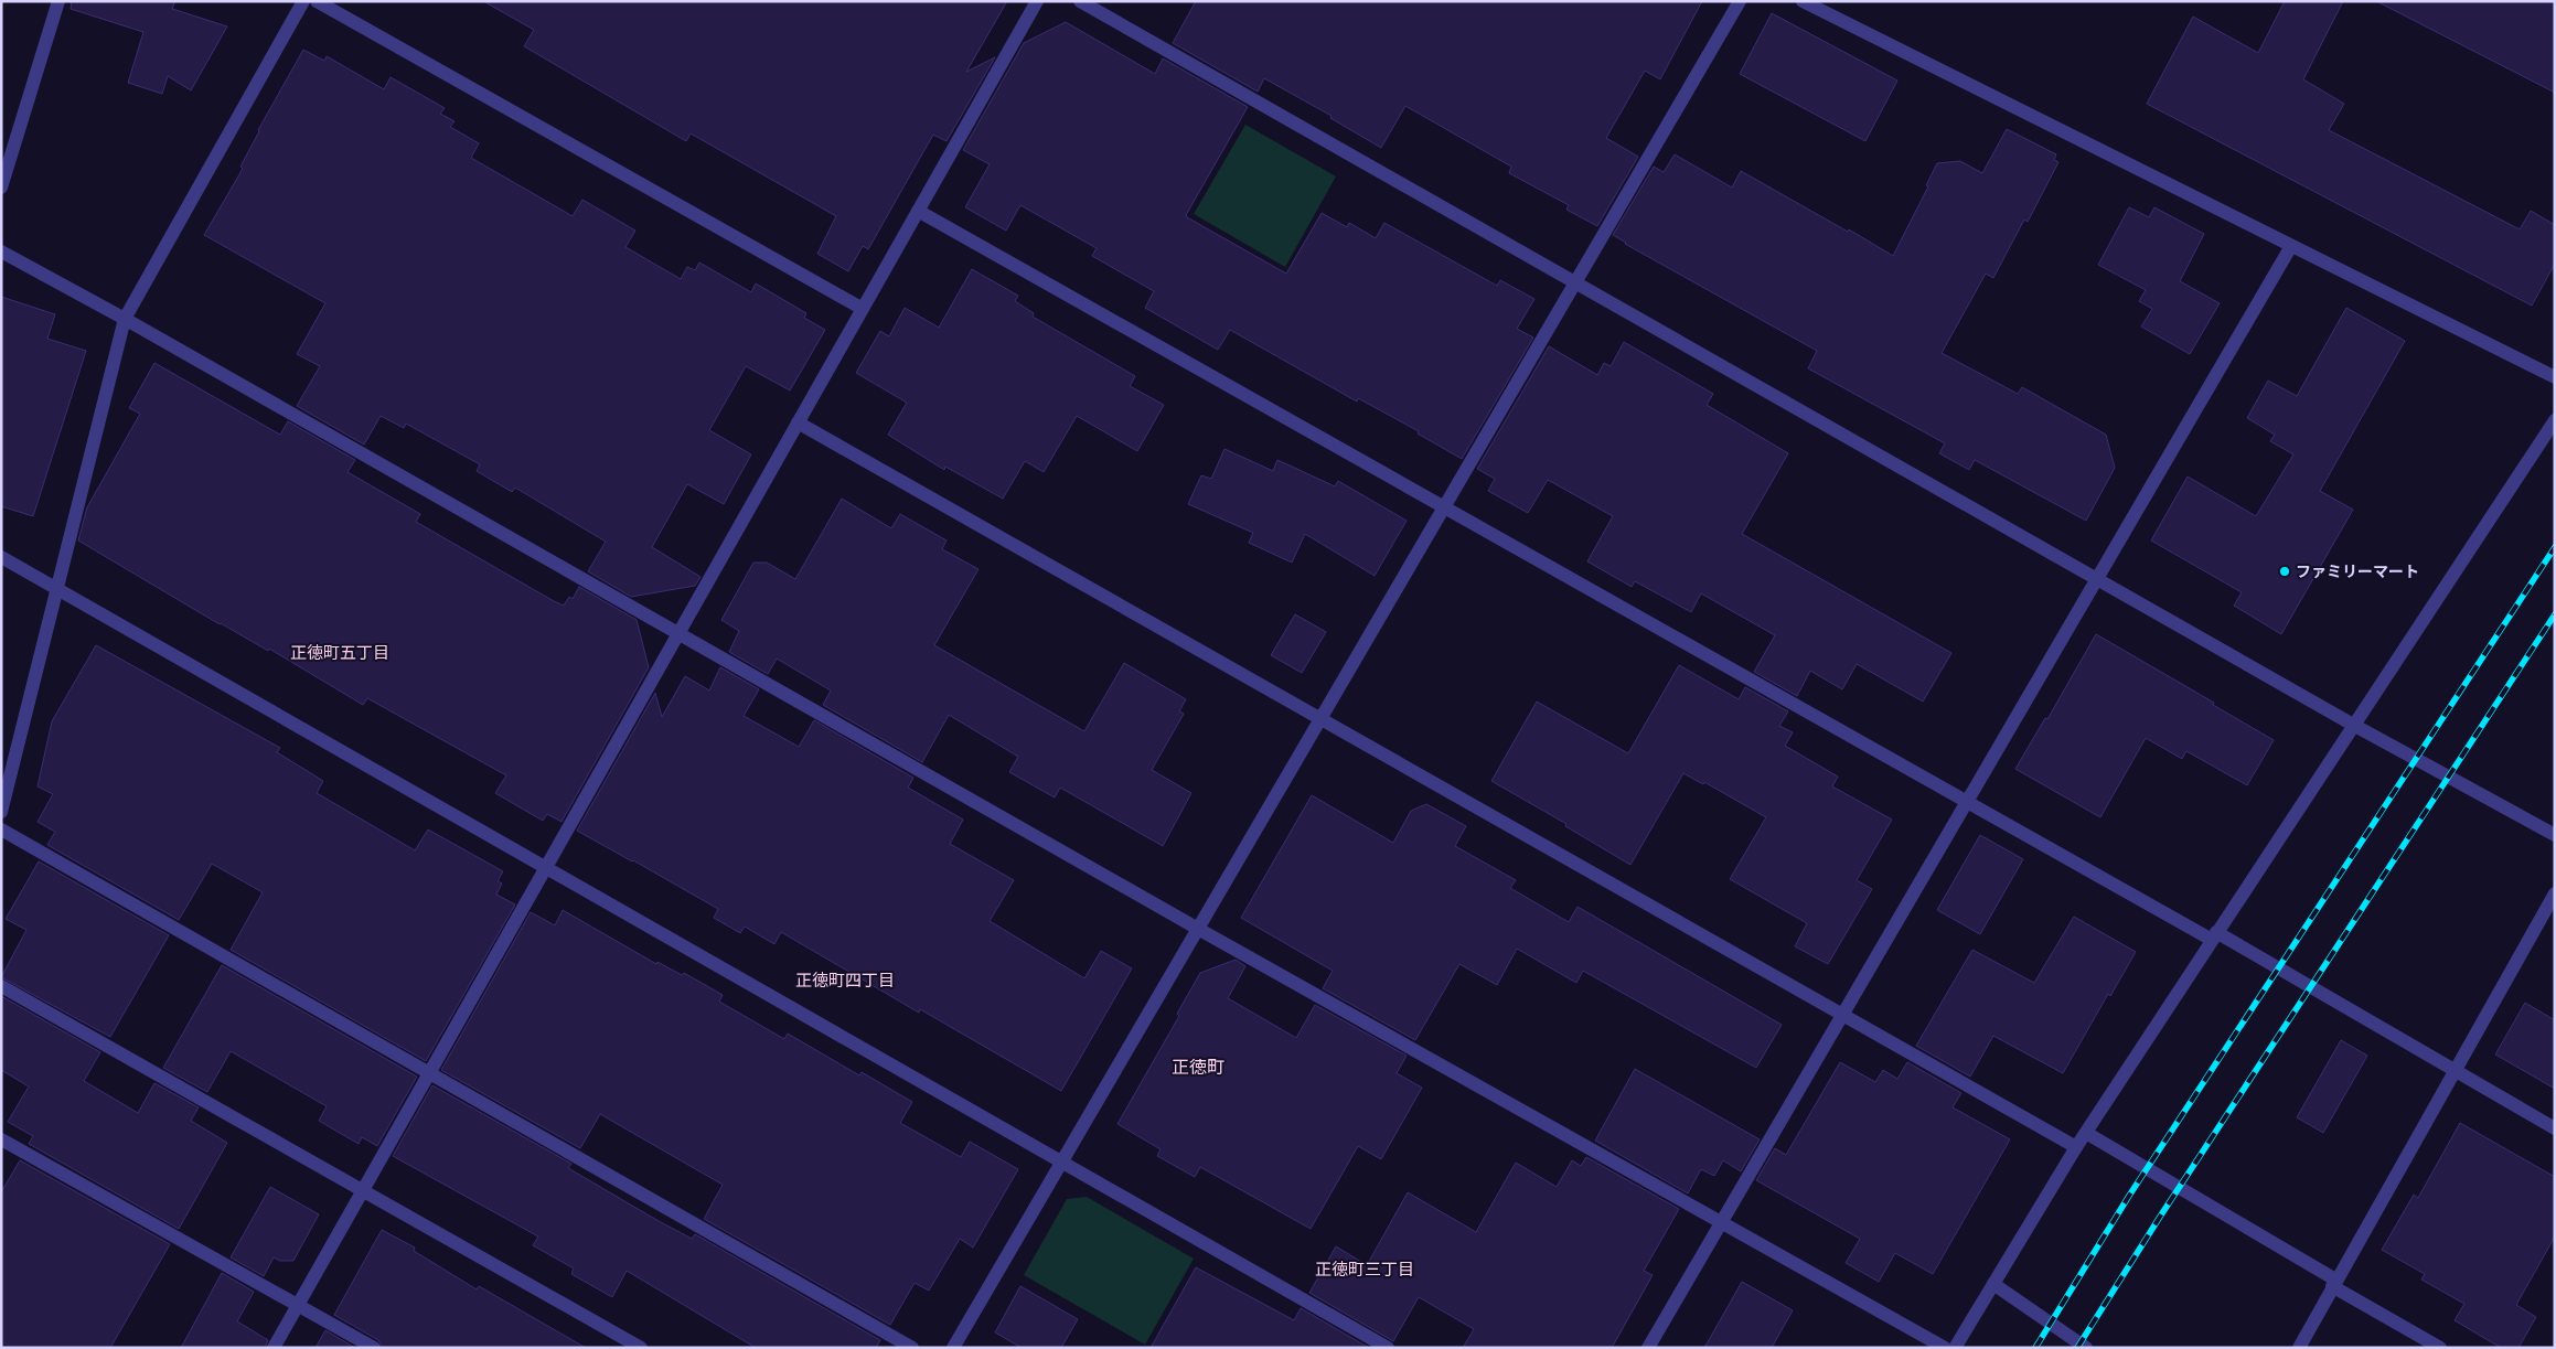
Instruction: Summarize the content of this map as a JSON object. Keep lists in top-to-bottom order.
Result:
{
  "districts": [
    "正徳町五丁目",
    "正徳町四丁目",
    "正徳町",
    "正徳町三丁目"
  ],
  "places": ["ファミリーマート"]
}
